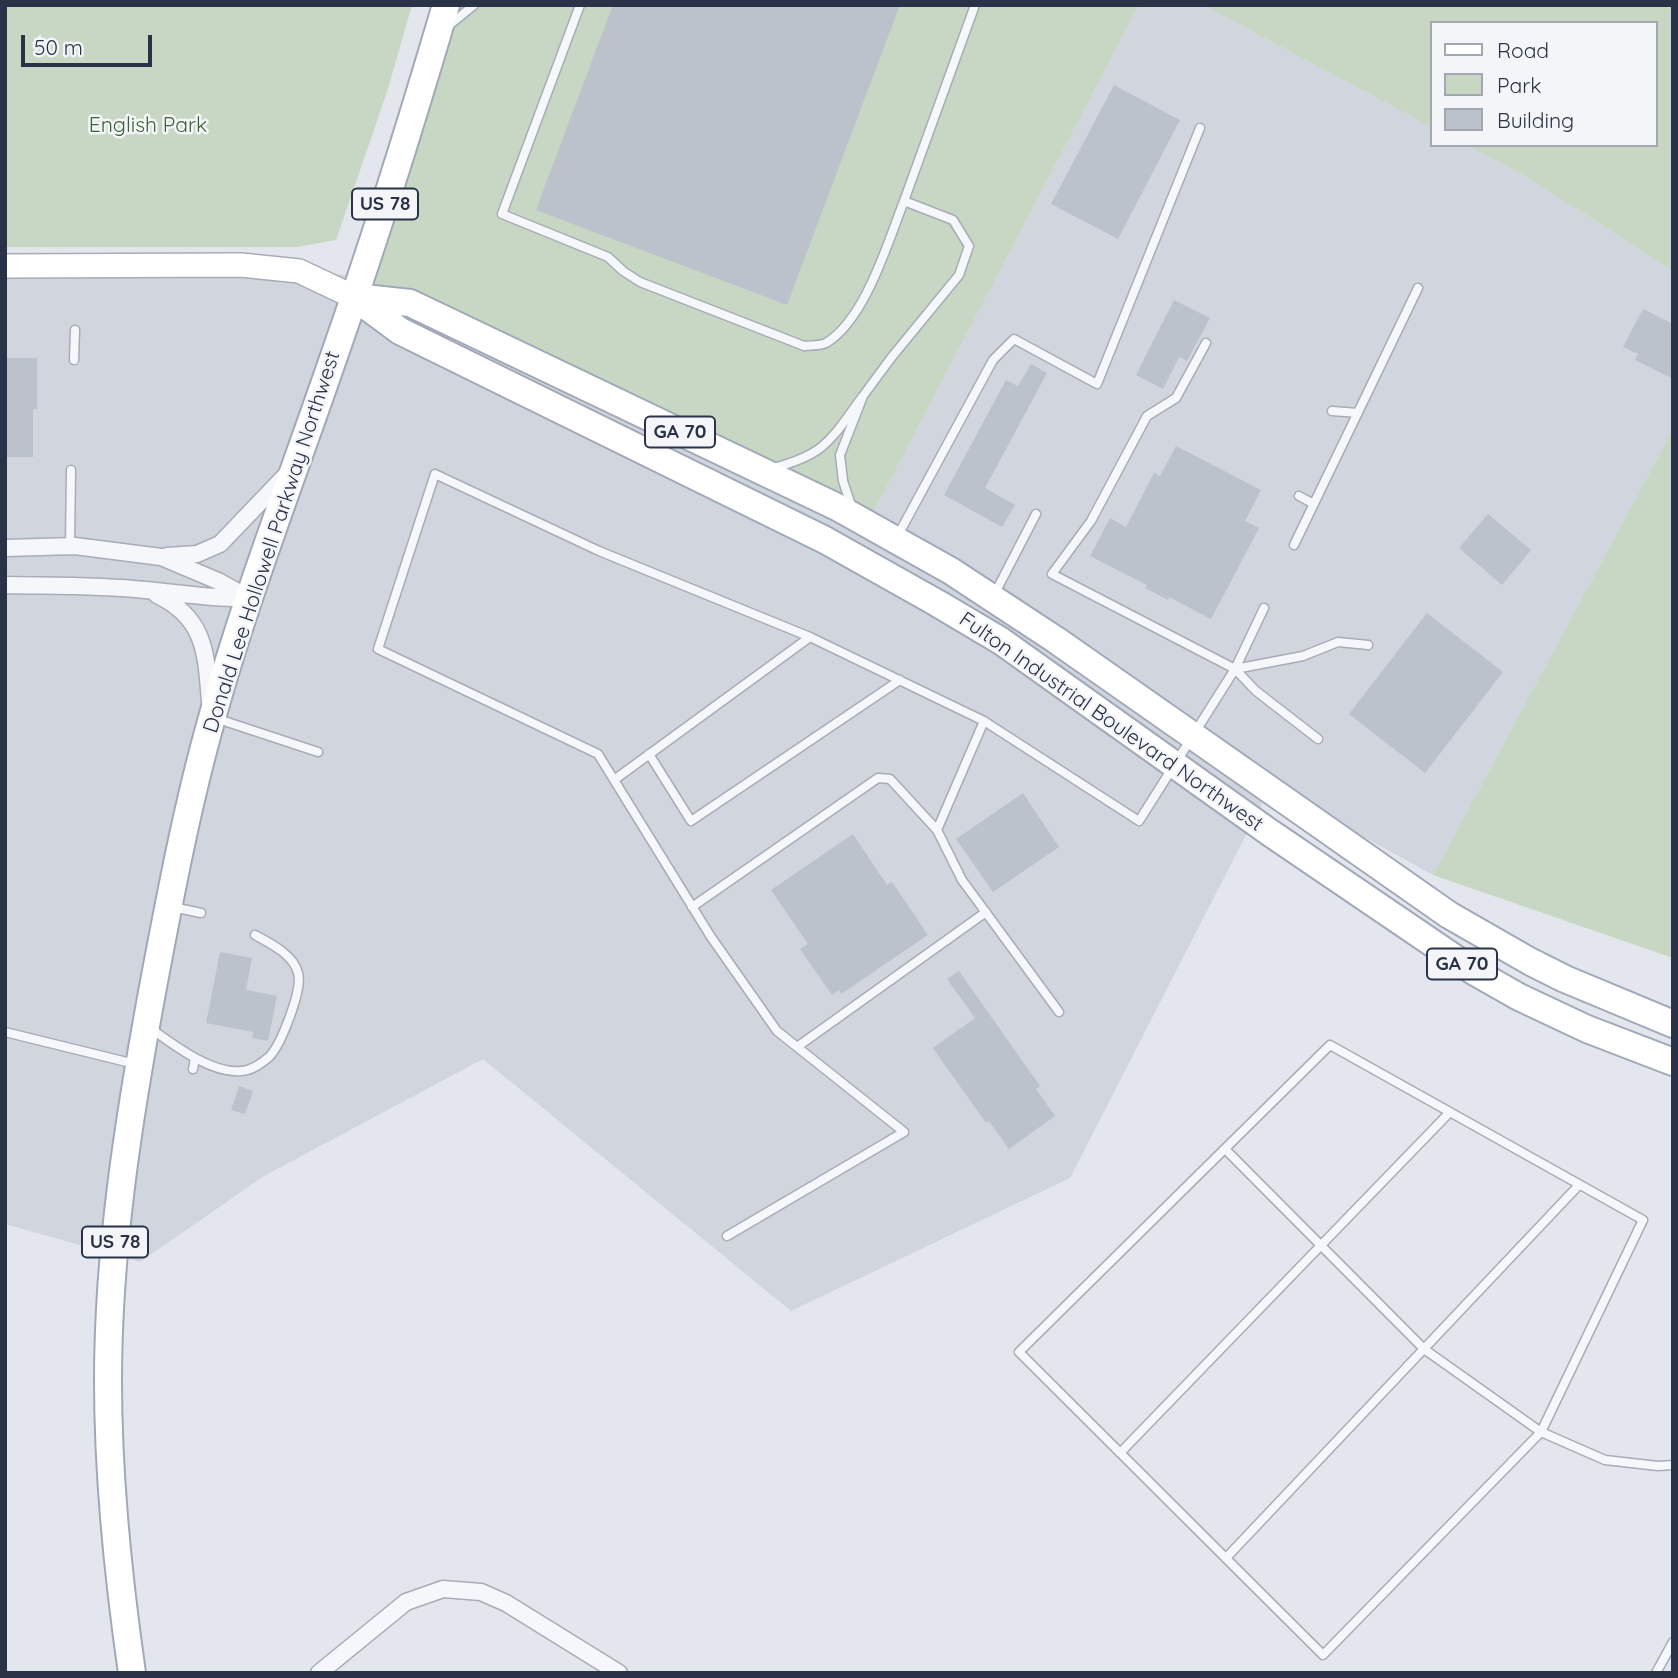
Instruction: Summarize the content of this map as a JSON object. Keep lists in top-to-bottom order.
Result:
{
  "streets": {
    "main road": [
      "US 78",
      "GA 70",
      "Donald Lee Hollowell Parkway Northwest",
      "Fulton Industrial Boulevard Northwest"
    ]
  },
  "crossings": [
    ["Donald Lee Hollowell Parkway Northwest", "Fulton Industrial Boulevard Northwest"]
  ],
  "parks": ["English Park"],
  "legend": ["Road", "Park", "Building"],
  "scale_bar": "50 m"
}
